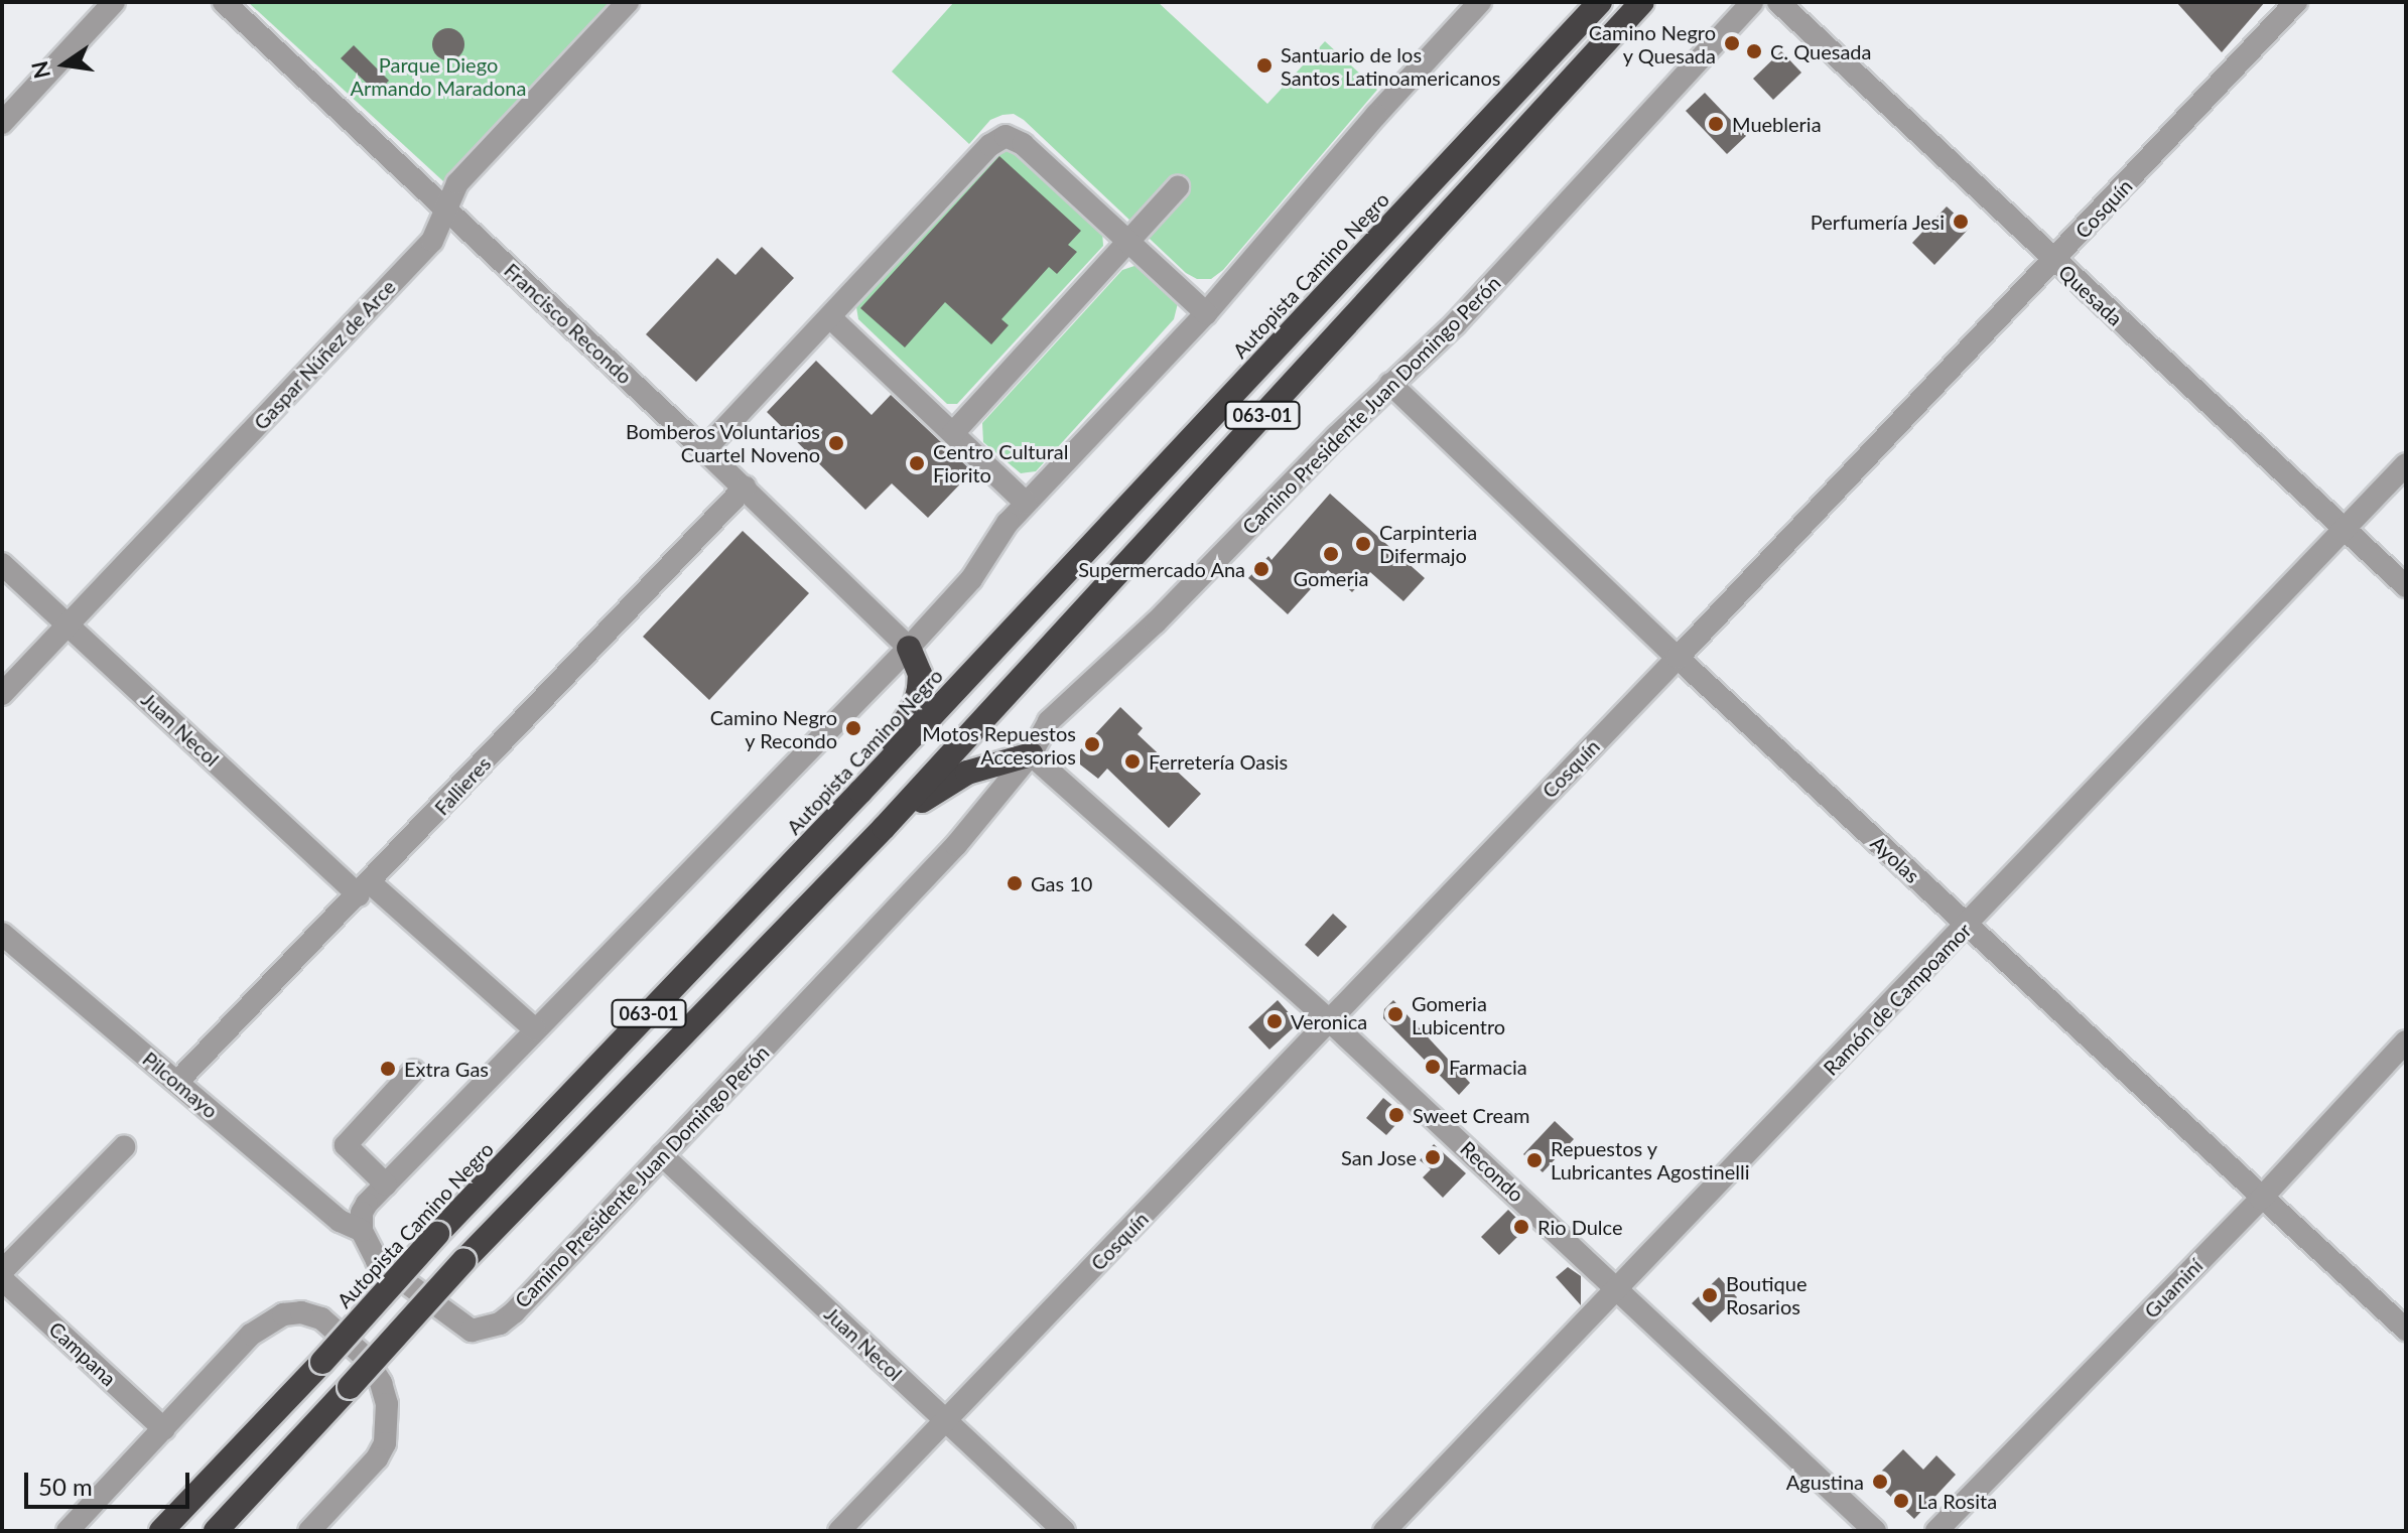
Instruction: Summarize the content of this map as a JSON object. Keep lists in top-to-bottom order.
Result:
{
  "streets": {
    "highway": ["Autopista Camino Negro", "063-01"],
    "street": [
      "Cosquín",
      "Quesada",
      "Francisco Recondo",
      "Gaspar Núñez de Arce",
      "Camino Presidente Juan Domingo Perón",
      "Juan Necol",
      "Fallieres",
      "Ayolas",
      "Ramón de Campoamor",
      "Pilcomayo",
      "Recondo",
      "Guaminí",
      "Campana"
    ]
  },
  "crossings": [
    ["Cosquín", "Quesada"],
    ["Cosquín", "Juan Necol"],
    ["Cosquín", "Ayolas"],
    ["Cosquín", "Recondo"],
    ["Quesada", "Ramón de Campoamor"],
    ["Francisco Recondo", "Gaspar Núñez de Arce"],
    ["Francisco Recondo", "Fallieres"],
    ["Gaspar Núñez de Arce", "Juan Necol"],
    ["Camino Presidente Juan Domingo Perón", "Juan Necol"],
    ["Camino Presidente Juan Domingo Perón", "Ayolas"],
    ["Camino Presidente Juan Domingo Perón", "Pilcomayo"],
    ["Camino Presidente Juan Domingo Perón", "Recondo"],
    ["Juan Necol", "Fallieres"],
    ["Fallieres", "Pilcomayo"],
    ["Ayolas", "Ramón de Campoamor"],
    ["Ayolas", "Guaminí"],
    ["Ramón de Campoamor", "Recondo"]
  ],
  "parks": ["Parque Diego Armando Maradona"],
  "places": [
    "Camino Negro y Quesada",
    "C. Quesada",
    "Santuario de los Santos Latinoamericanos",
    "Muebleria",
    "Perfumería Jesi",
    "Bomberos Voluntarios Cuartel Noveno",
    "Centro Cultural Fiorito",
    "Carpinteria Difermajo",
    "Gomeria",
    "Supermercado Ana",
    "Camino Negro y Recondo",
    "Motos Repuestos Accesorios",
    "Ferretería Oasis",
    "Gas 10",
    "Gomeria Lubicentro",
    "Veronica",
    "Farmacia",
    "Extra Gas",
    "Sweet Cream",
    "San Jose",
    "Repuestos y Lubricantes Agostinelli",
    "Rio Dulce",
    "Boutique Rosarios",
    "Agustina",
    "La Rosita"
  ],
  "scale_bar": "50 m",
  "north": "left"
}
